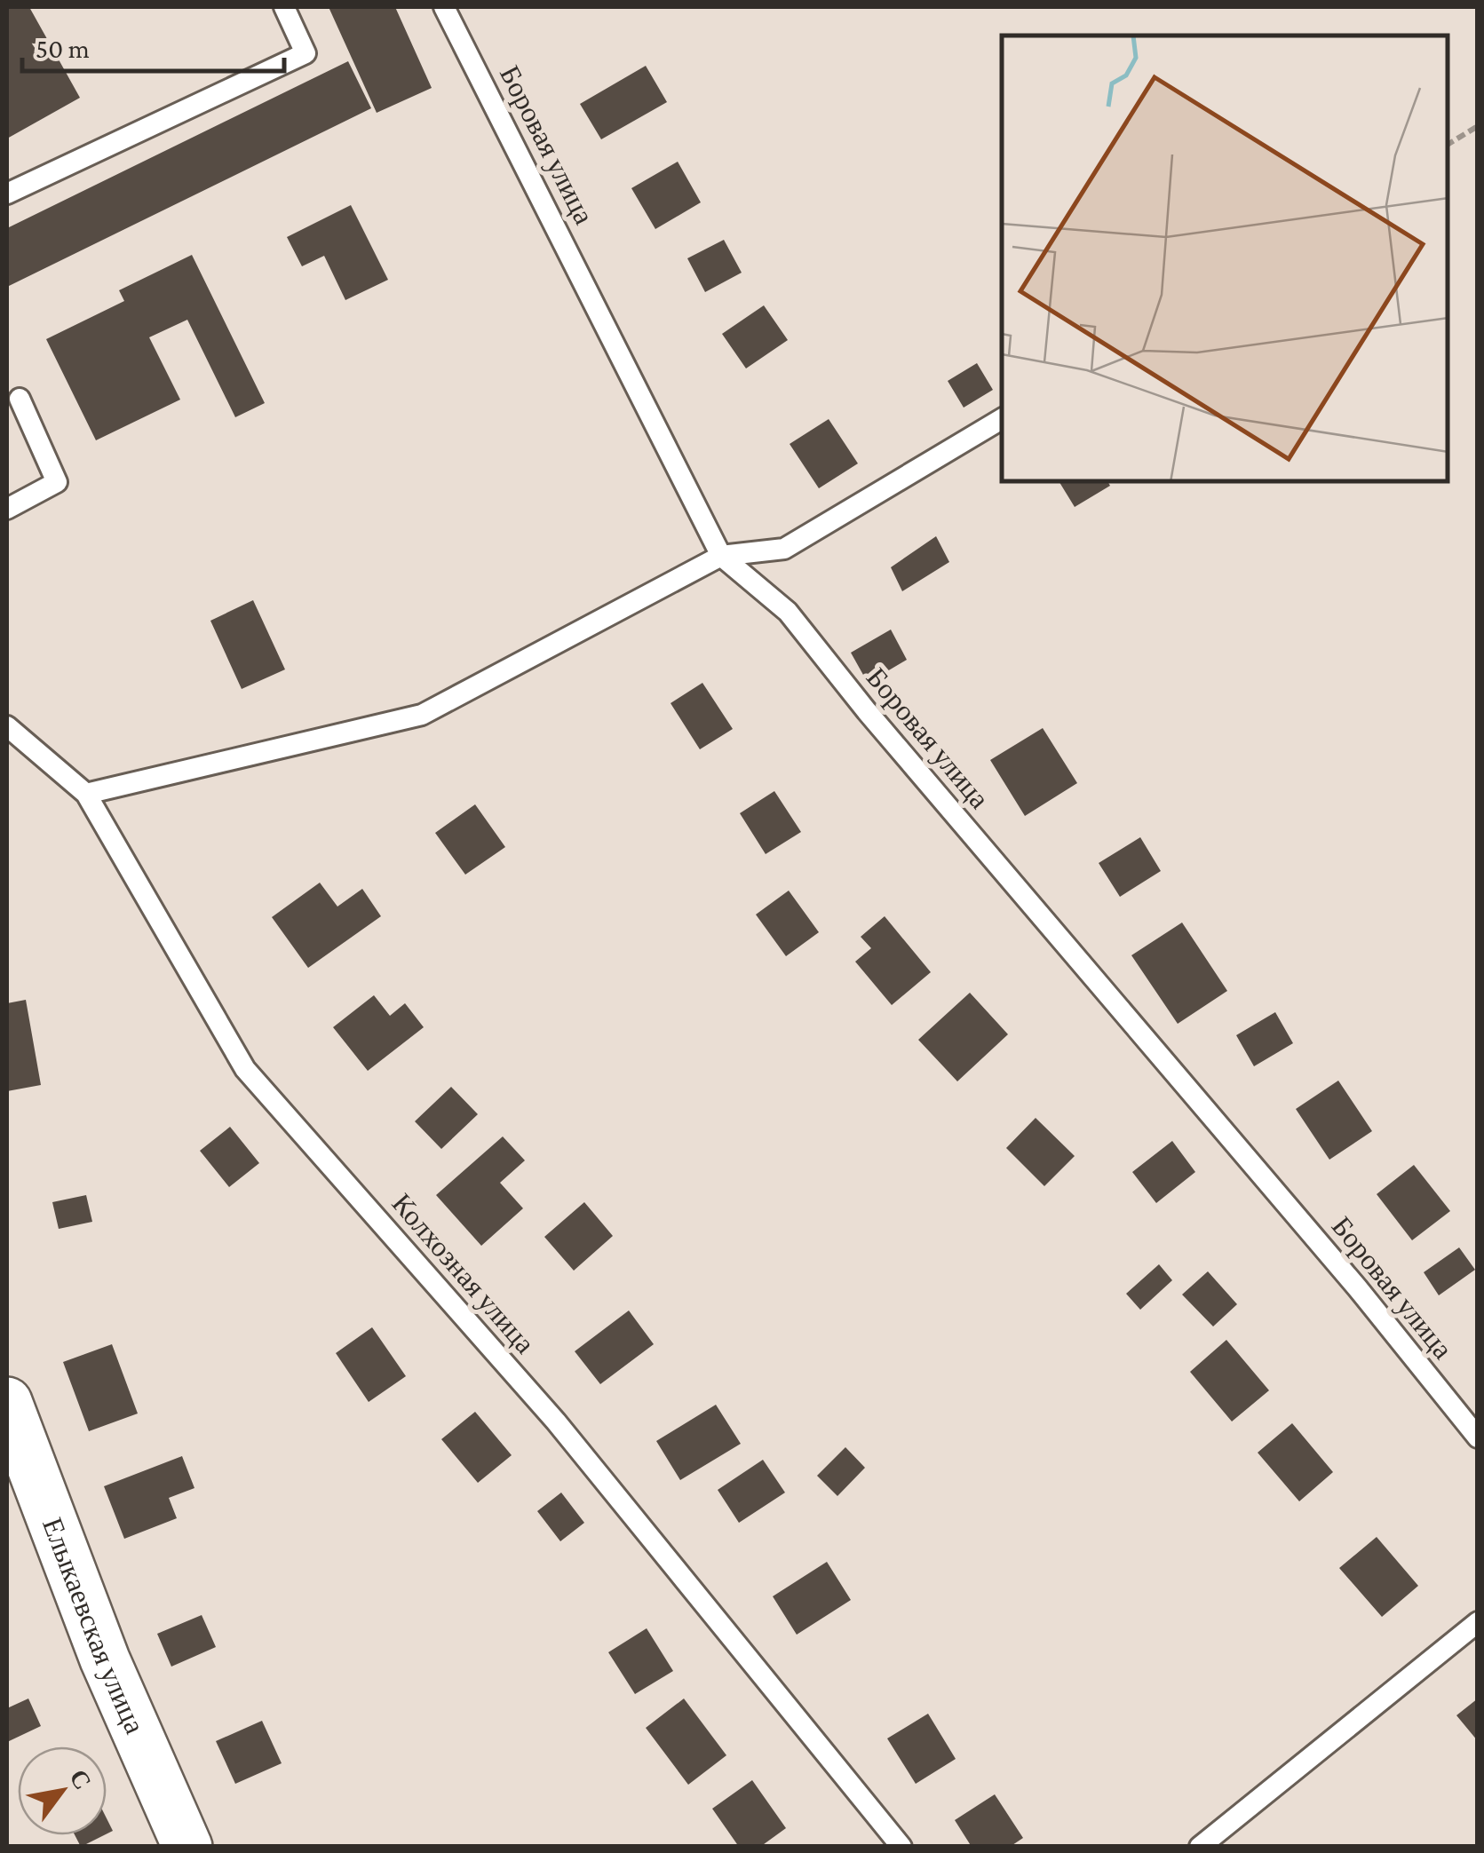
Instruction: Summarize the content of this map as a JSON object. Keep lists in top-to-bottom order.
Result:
{
  "streets": {
    "street": ["Елыкаевская улица"],
    "lane": ["Боровая улица", "Колхозная улица"]
  },
  "scale_bar": "50 m",
  "north": "top right"
}
